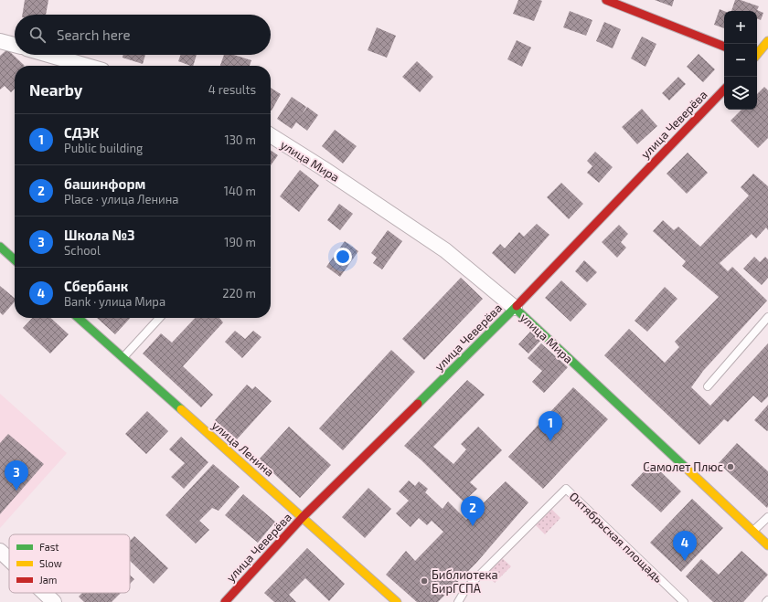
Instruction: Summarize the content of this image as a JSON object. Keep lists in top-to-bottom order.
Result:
{
  "streets": {
    "main road": ["улица Чеверёва", "улица Мира", "улица Ленина"],
    "lane": ["Октябрьская площадь"]
  },
  "crossings": [
    ["улица Чеверёва", "улица Мира"],
    ["улица Чеверёва", "улица Ленина"]
  ],
  "places": ["Самолет Плюс", "Библиотека БирГСПА"],
  "legend": ["Fast", "Slow", "Jam"],
  "page": {
    "map_buttons": ["+", "−"],
    "search": "Search here",
    "heading": ["Nearby", "4 results"],
    "list": [
      {
        "mark": "1",
        "name": "СДЭК",
        "note": "Public building",
        "value": "130 m"
      },
      {
        "mark": "2",
        "name": "башинформ",
        "note": "Place · улица Ленина",
        "value": "140 m"
      },
      {
        "mark": "3",
        "name": "Школа №3",
        "note": "School",
        "value": "190 m"
      },
      {
        "mark": "4",
        "name": "Сбербанк",
        "note": "Bank · улица Мира",
        "value": "220 m"
      }
    ],
    "pins": [
      "1",
      "3",
      "2",
      "4"
    ]
  }
}
